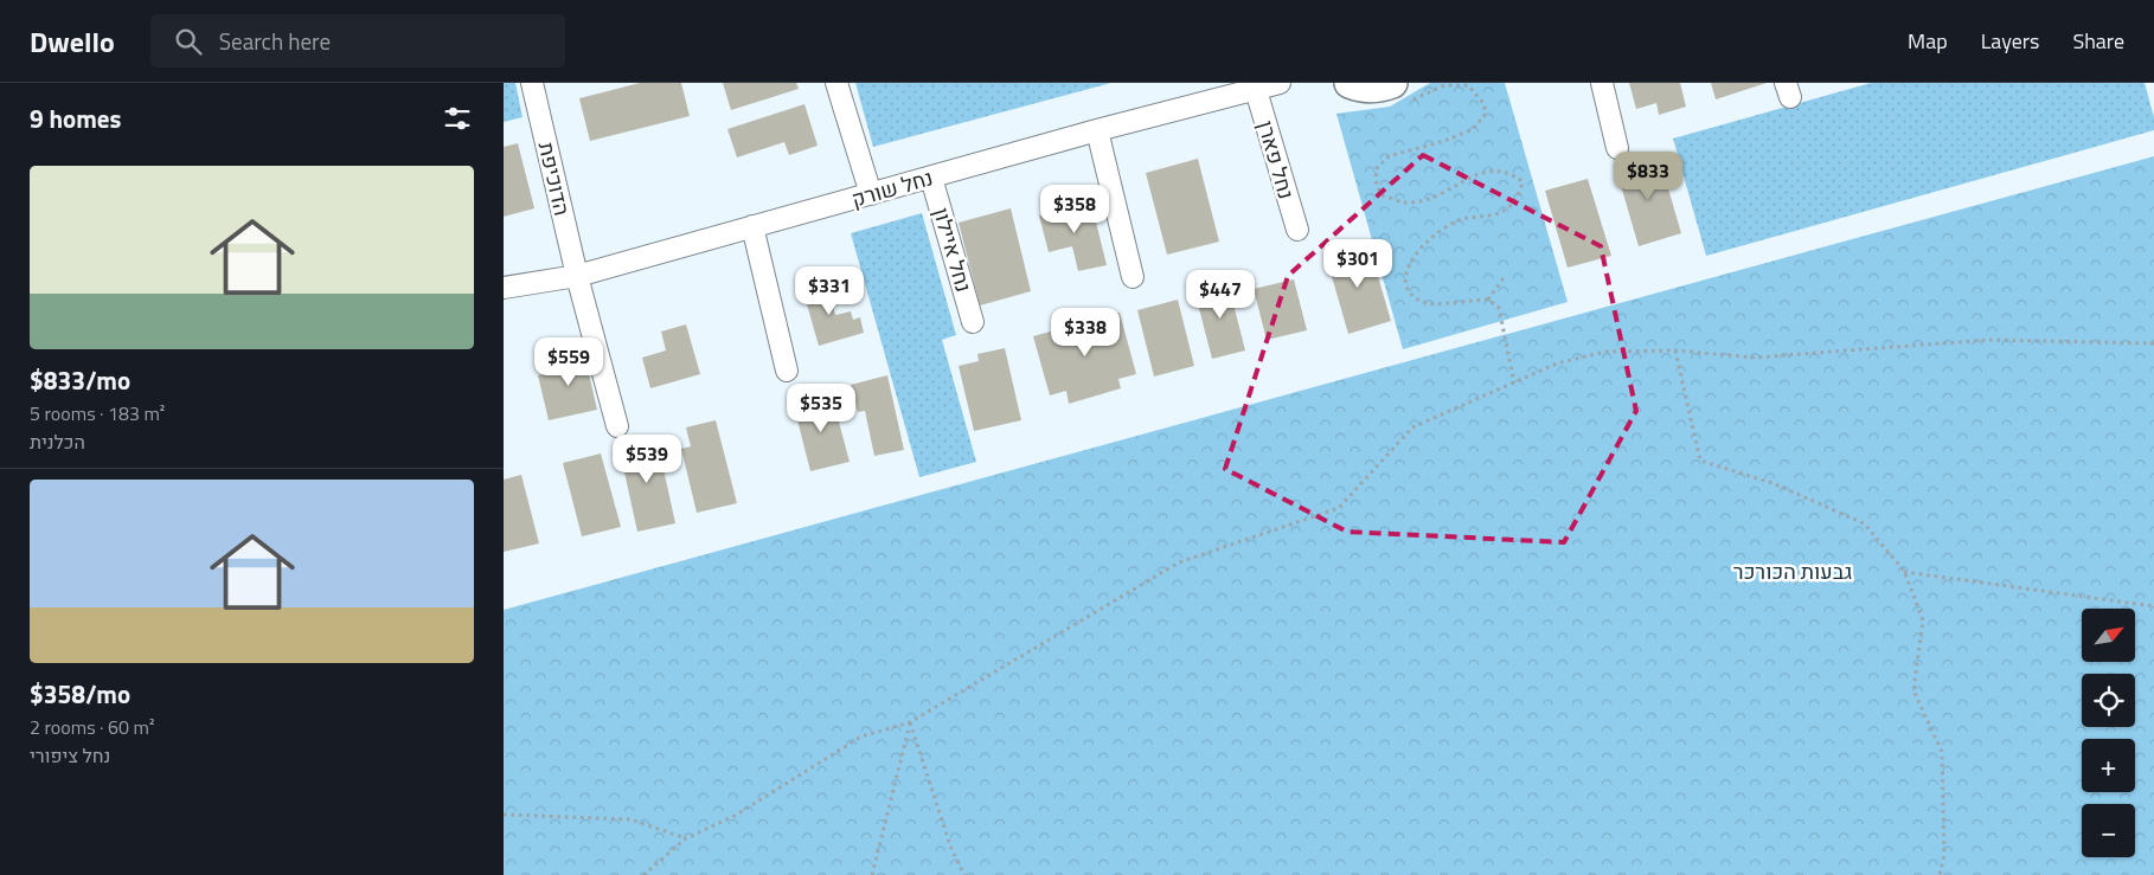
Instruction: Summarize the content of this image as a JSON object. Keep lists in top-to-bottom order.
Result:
{
  "streets": {
    "street": [
      "נחל פארן",
      "הדוכיפת",
      "נחל שורק",
      "נחל איילון"
    ]
  },
  "crossings": [
    ["נחל פארן", "נחל שורק"],
    ["הדוכיפת", "נחל שורק"],
    ["נחל שורק", "נחל איילון"]
  ],
  "parks": ["גבעות הכורכר"],
  "north": "top right",
  "page": {
    "header": "Dwello",
    "search": "Search here",
    "nav": ["Map", "Layers", "Share"],
    "heading": "9 homes",
    "price": [
      "$833",
      "$358",
      "$301",
      "$331",
      "$447",
      "$338",
      "$559",
      "$535",
      "$539"
    ],
    "list": [
      {
        "name": "$833/mo",
        "note": "5 rooms · 183 m² · הכלנית"
      },
      {
        "name": "$358/mo",
        "note": "2 rooms · 60 m² · נחל ציפורי"
      }
    ],
    "map_buttons": ["+", "−"]
  }
}
